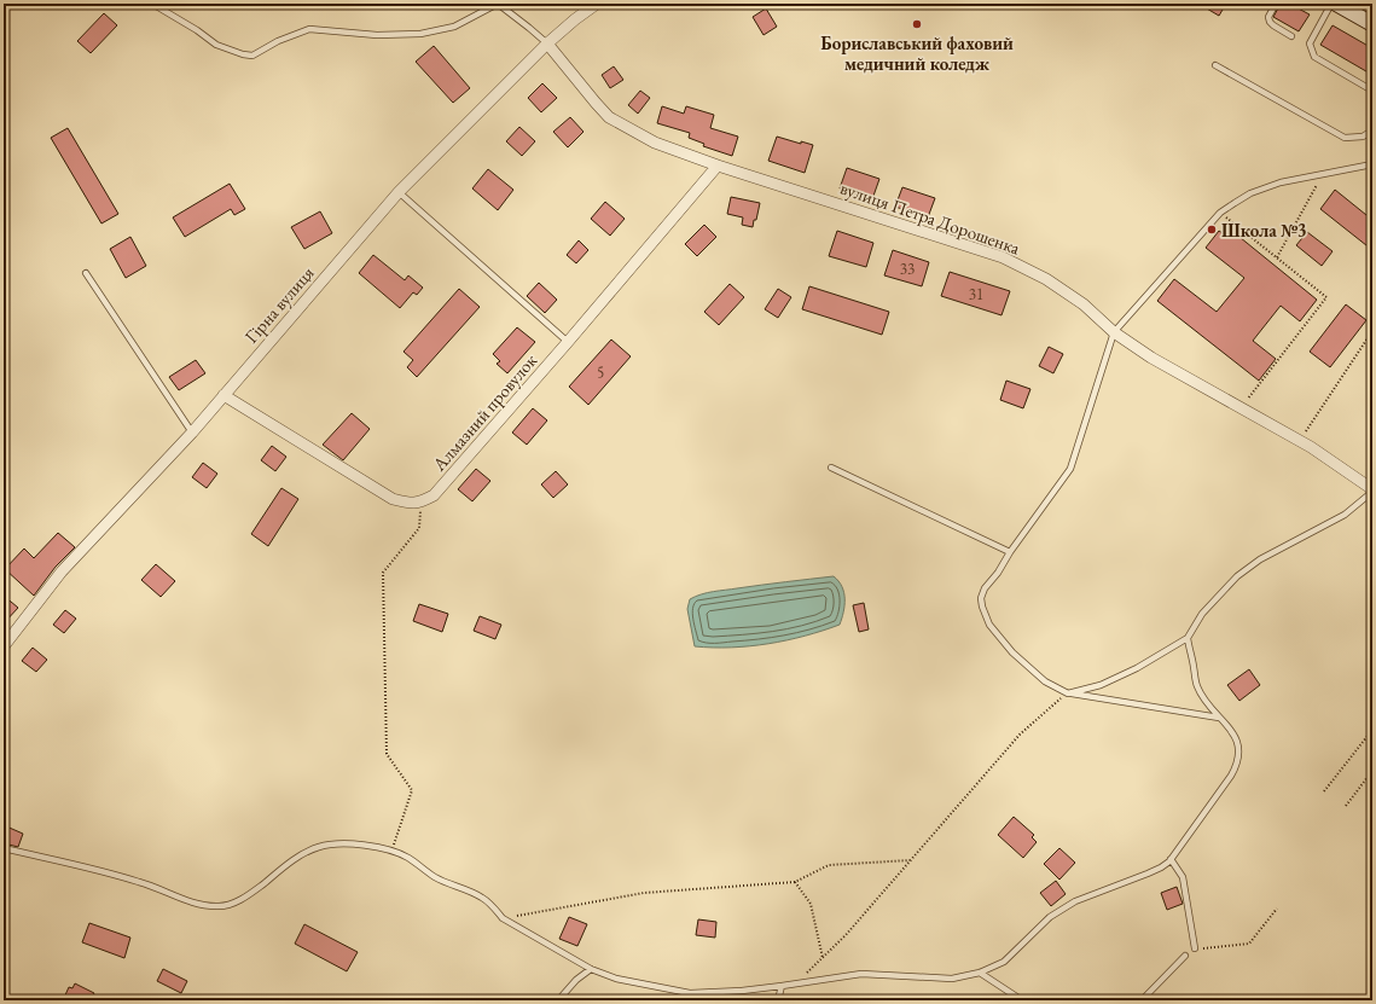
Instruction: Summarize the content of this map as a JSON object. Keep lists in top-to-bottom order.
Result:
{
  "streets": {
    "street": ["вулиця Петра Дорошенка", "Гірна вулиця", "Алмазний провулок"]
  },
  "crossings": [
    ["вулиця Петра Дорошенка", "Гірна вулиця"],
    ["вулиця Петра Дорошенка", "Алмазний провулок"]
  ],
  "places": ["Бориславський фаховий медичний коледж", "Школа №3"],
  "house_numbers": ["33", "31", "5"]
}
